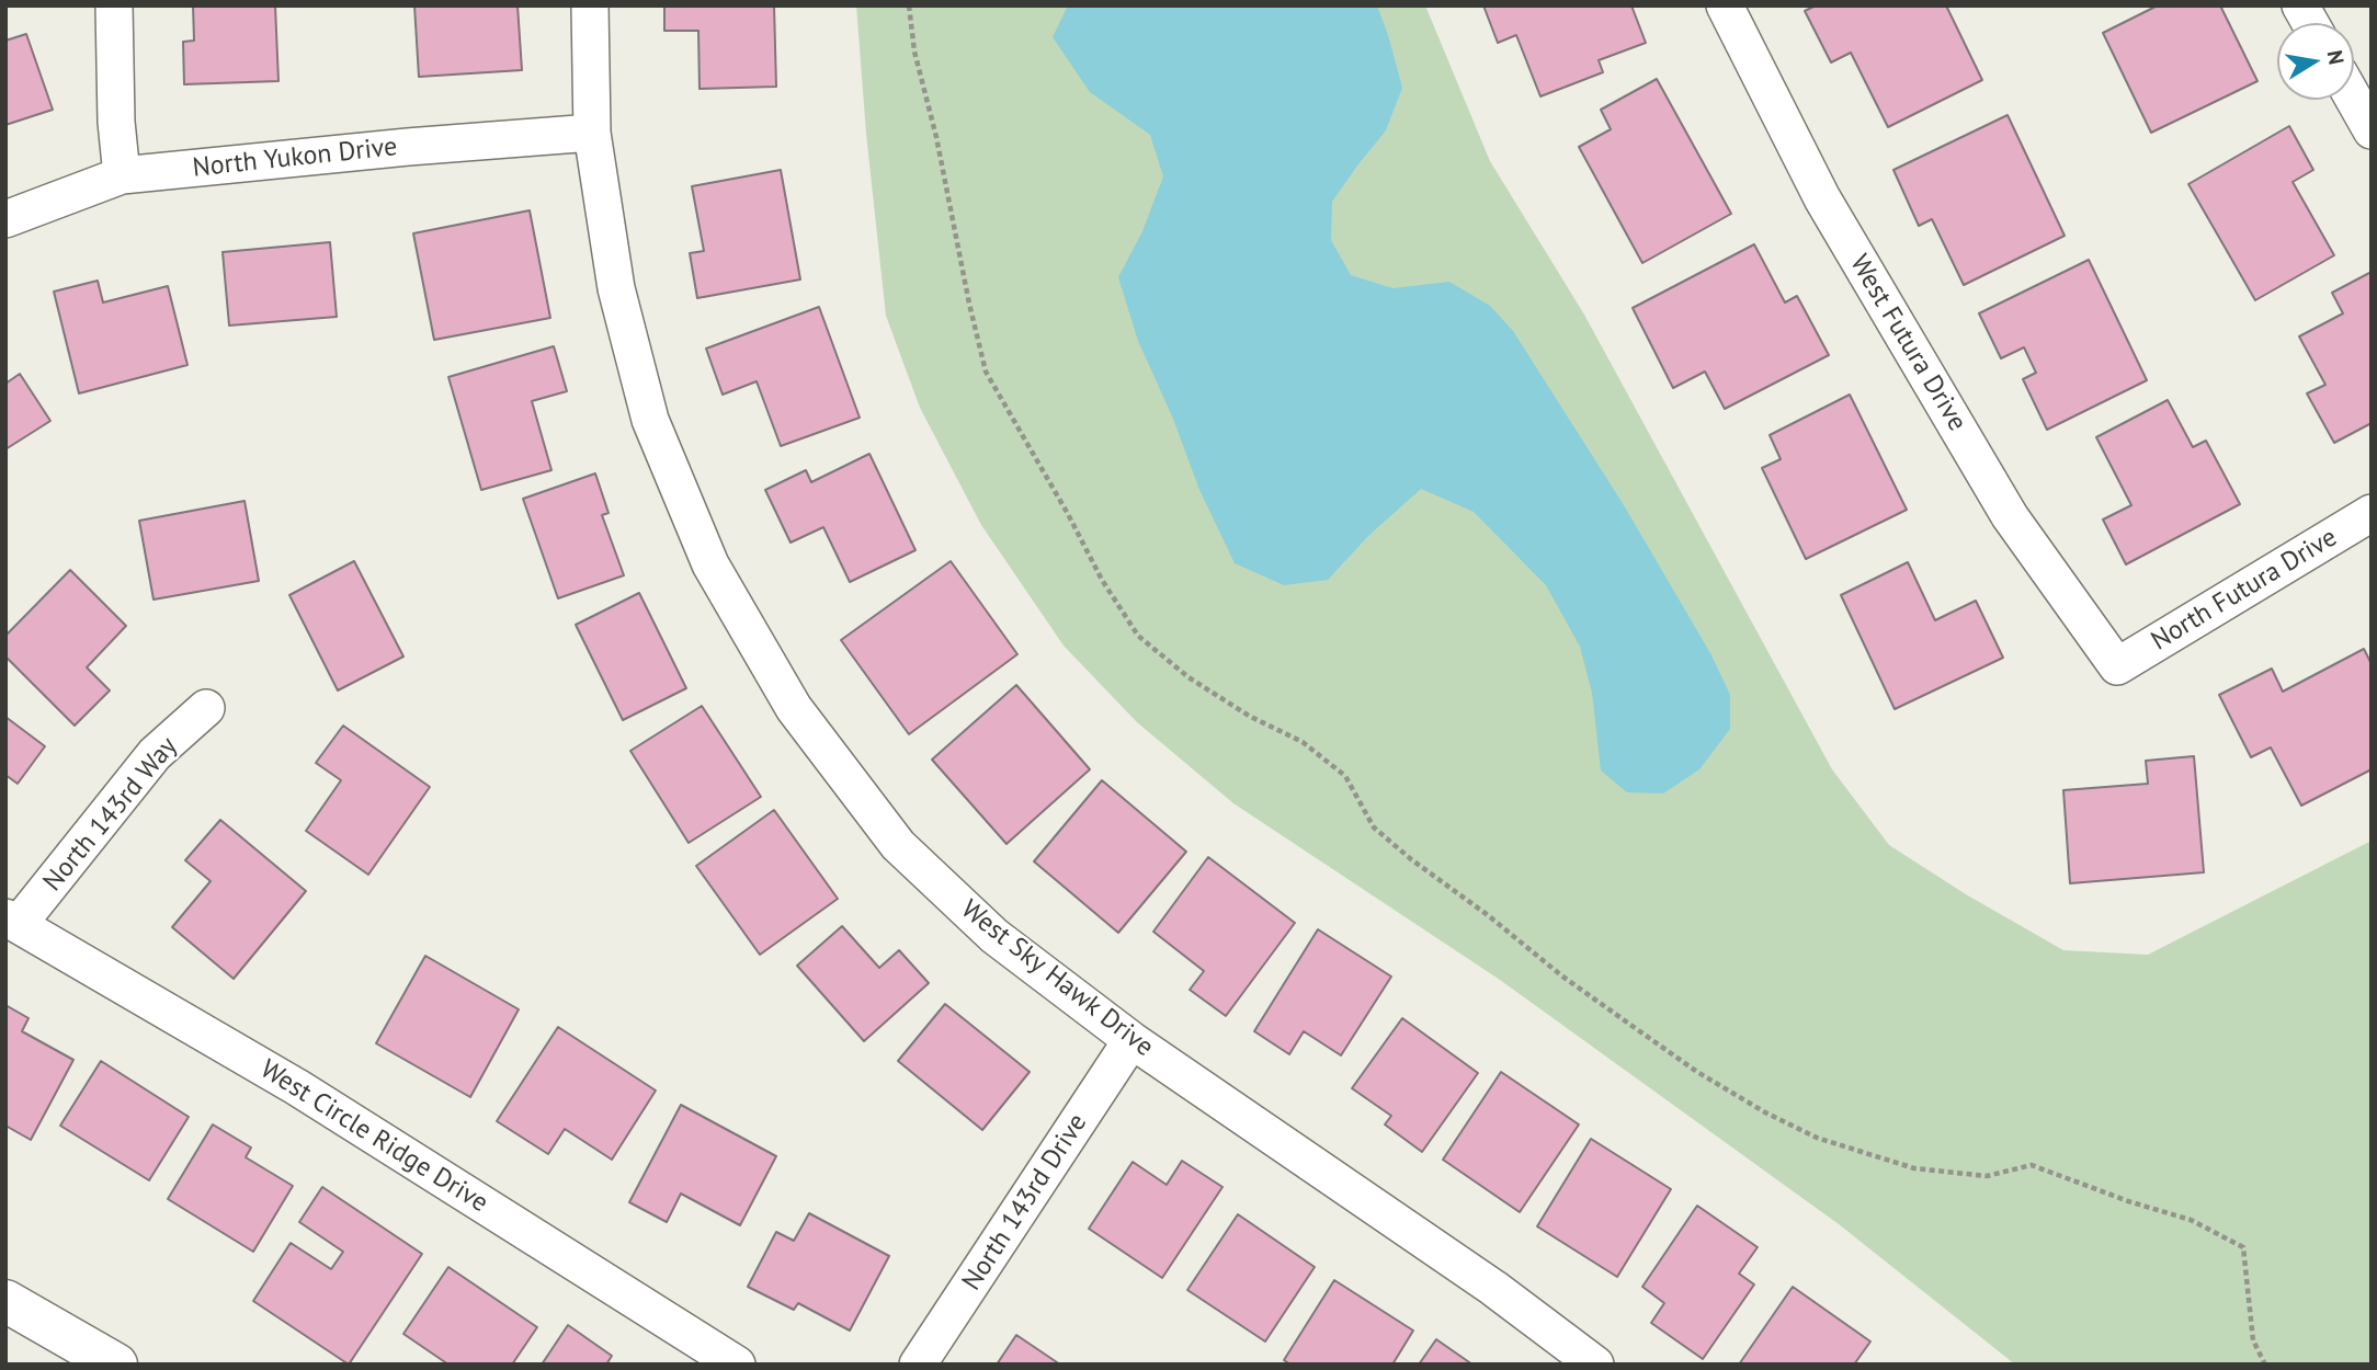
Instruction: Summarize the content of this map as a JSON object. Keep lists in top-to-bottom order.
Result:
{
  "streets": {
    "street": [
      "North Yukon Drive",
      "West Futura Drive",
      "North Futura Drive",
      "North 143rd Way",
      "West Sky Hawk Drive",
      "West Circle Ridge Drive",
      "North 143rd Drive"
    ]
  },
  "crossings": [
    ["North Yukon Drive", "West Sky Hawk Drive"],
    ["West Futura Drive", "North Futura Drive"],
    ["North 143rd Way", "West Circle Ridge Drive"],
    ["West Sky Hawk Drive", "North 143rd Drive"]
  ],
  "north": "right"
}
